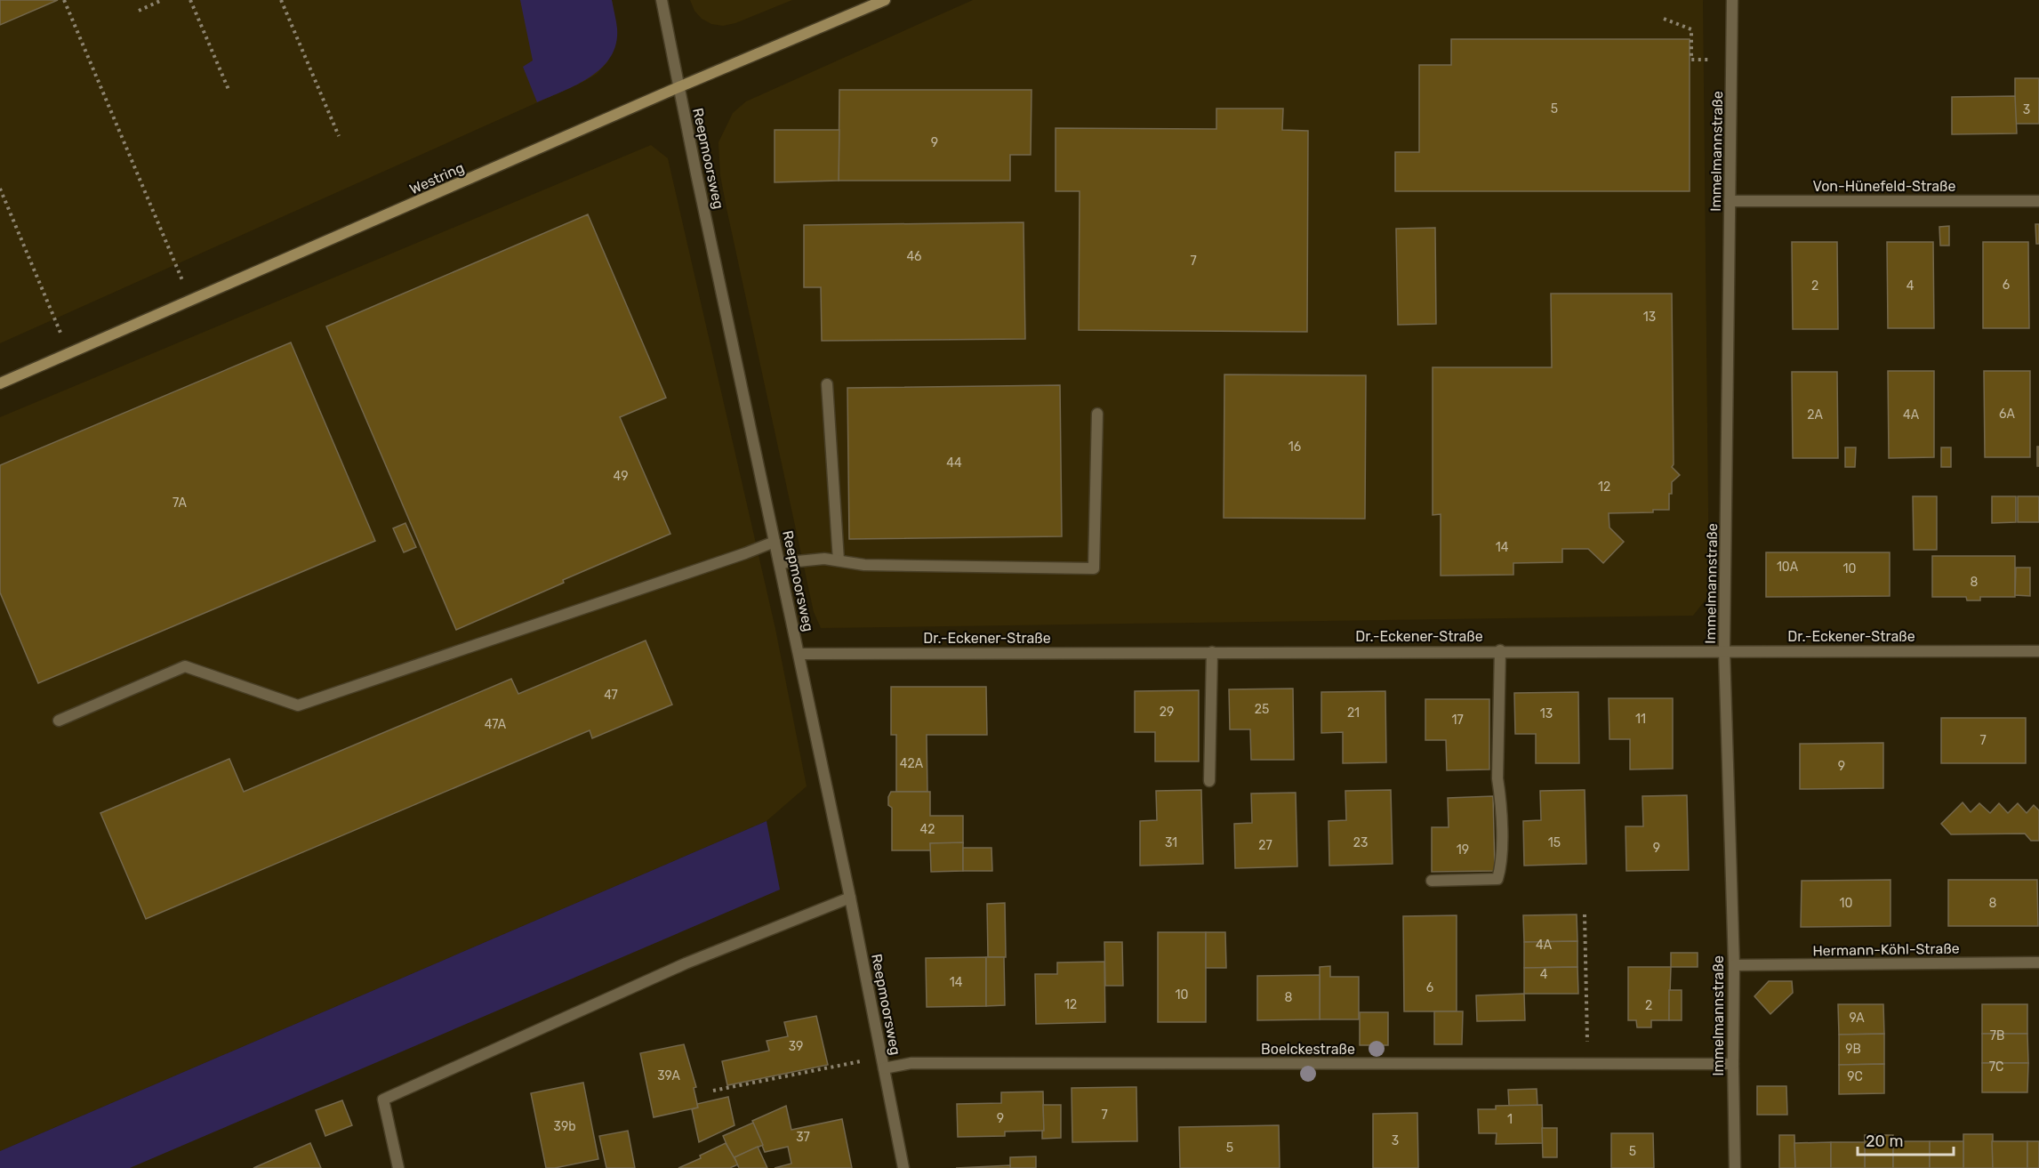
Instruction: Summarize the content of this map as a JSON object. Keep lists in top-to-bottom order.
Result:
{
  "streets": {
    "main road": ["Westring"],
    "street": [
      "Immelmannstraße",
      "Reepmoorsweg",
      "Von-Hünefeld-Straße",
      "Dr.-Eckener-Straße",
      "Hermann-Köhl-Straße",
      "Boelckestraße"
    ]
  },
  "crossings": [
    ["Immelmannstraße", "Von-Hünefeld-Straße"],
    ["Immelmannstraße", "Dr.-Eckener-Straße"],
    ["Immelmannstraße", "Hermann-Köhl-Straße"],
    ["Immelmannstraße", "Boelckestraße"],
    ["Reepmoorsweg", "Westring"],
    ["Reepmoorsweg", "Dr.-Eckener-Straße"],
    ["Reepmoorsweg", "Boelckestraße"]
  ],
  "house_numbers": [
    "5",
    "3",
    "9",
    "46",
    "7",
    "6",
    "2",
    "4",
    "13",
    "6A",
    "2A",
    "4A",
    "16",
    "44",
    "49",
    "12",
    "7A",
    "14",
    "10A",
    "10",
    "8",
    "47",
    "25",
    "29",
    "21",
    "13",
    "11",
    "17",
    "47A",
    "7",
    "42A",
    "9",
    "42",
    "31",
    "23",
    "15",
    "27",
    "9",
    "19",
    "10",
    "8",
    "4A",
    "4",
    "14",
    "6",
    "10",
    "8",
    "12",
    "2",
    "9A",
    "7B",
    "39",
    "9B",
    "7C",
    "39A",
    "9C",
    "7",
    "9",
    "1",
    "39b",
    "37",
    "3",
    "5",
    "5"
  ],
  "scale_bar": "20 m"
}
